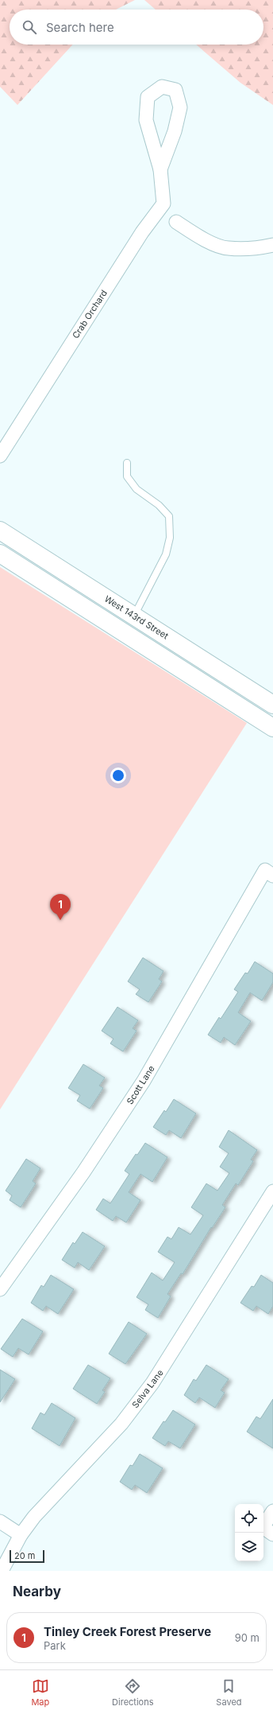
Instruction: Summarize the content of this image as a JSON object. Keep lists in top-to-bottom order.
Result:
{
  "streets": {
    "main road": ["West 143rd Street"],
    "street": ["Crab Orchard", "Scott Lane", "Selva Lane"]
  },
  "scale_bar": "20 m",
  "page": {
    "search": "Search here",
    "pins": "1",
    "scale": "20 m",
    "heading": "Nearby",
    "list": [
      {
        "mark": "1",
        "name": "Tinley Creek Forest Preserve",
        "note": "Park",
        "value": "90 m"
      }
    ],
    "nav": ["Map", "Directions", "Saved"]
  }
}
